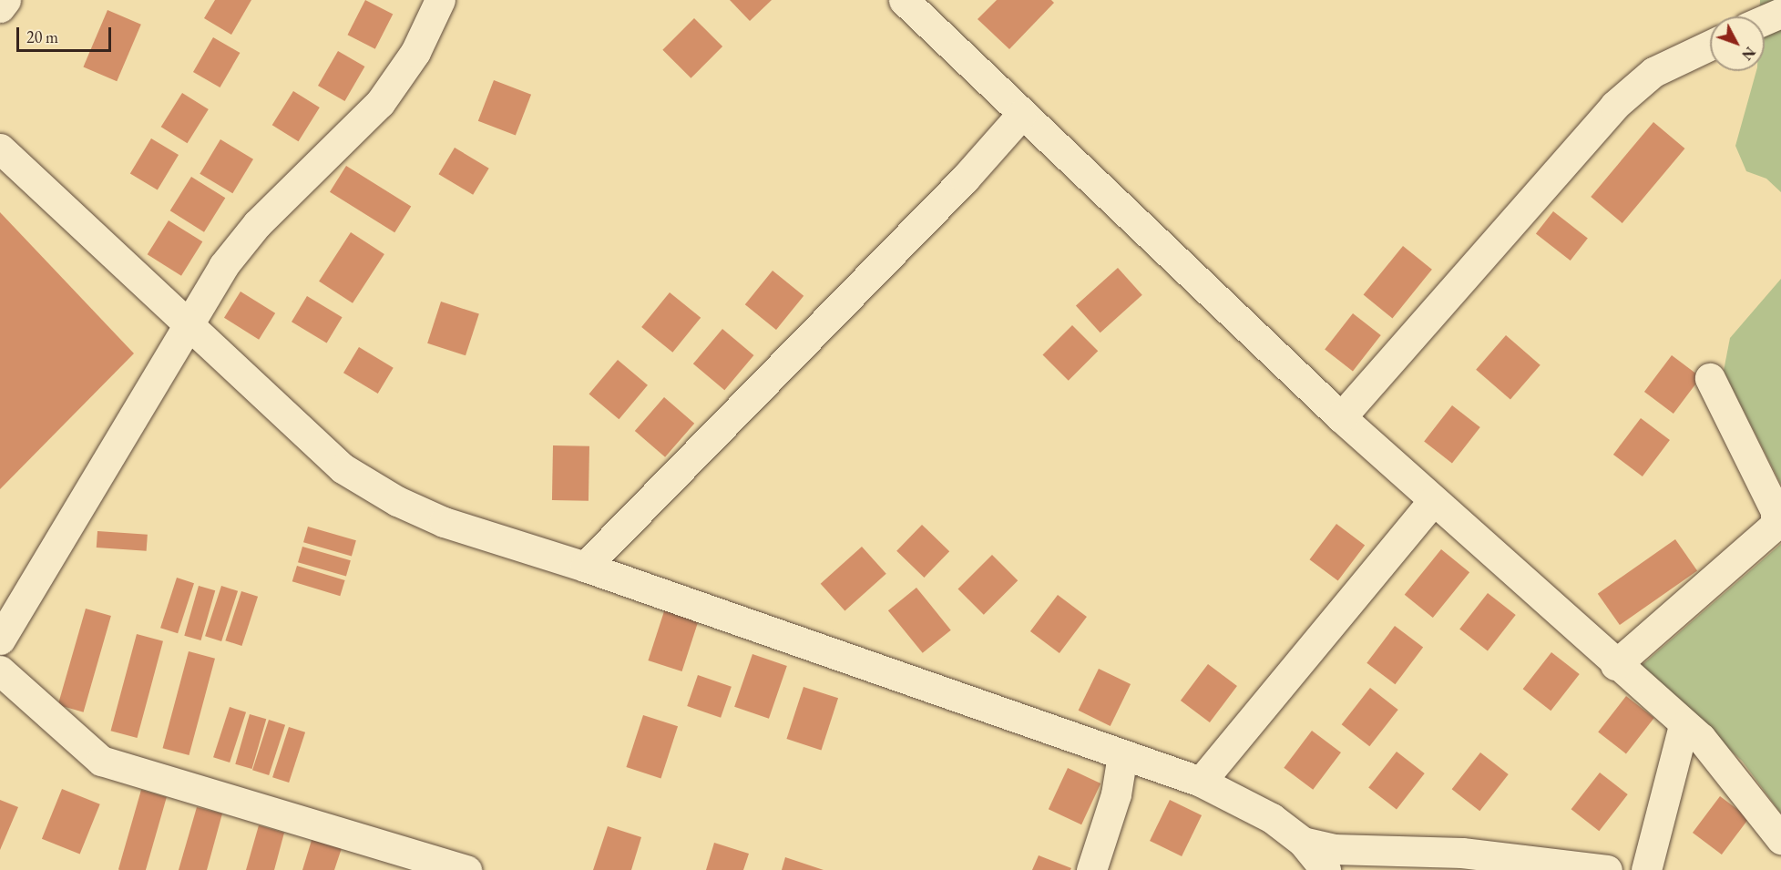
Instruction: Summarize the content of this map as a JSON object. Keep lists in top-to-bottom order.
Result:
{
  "scale_bar": "20 m",
  "north": "bottom right"
}
